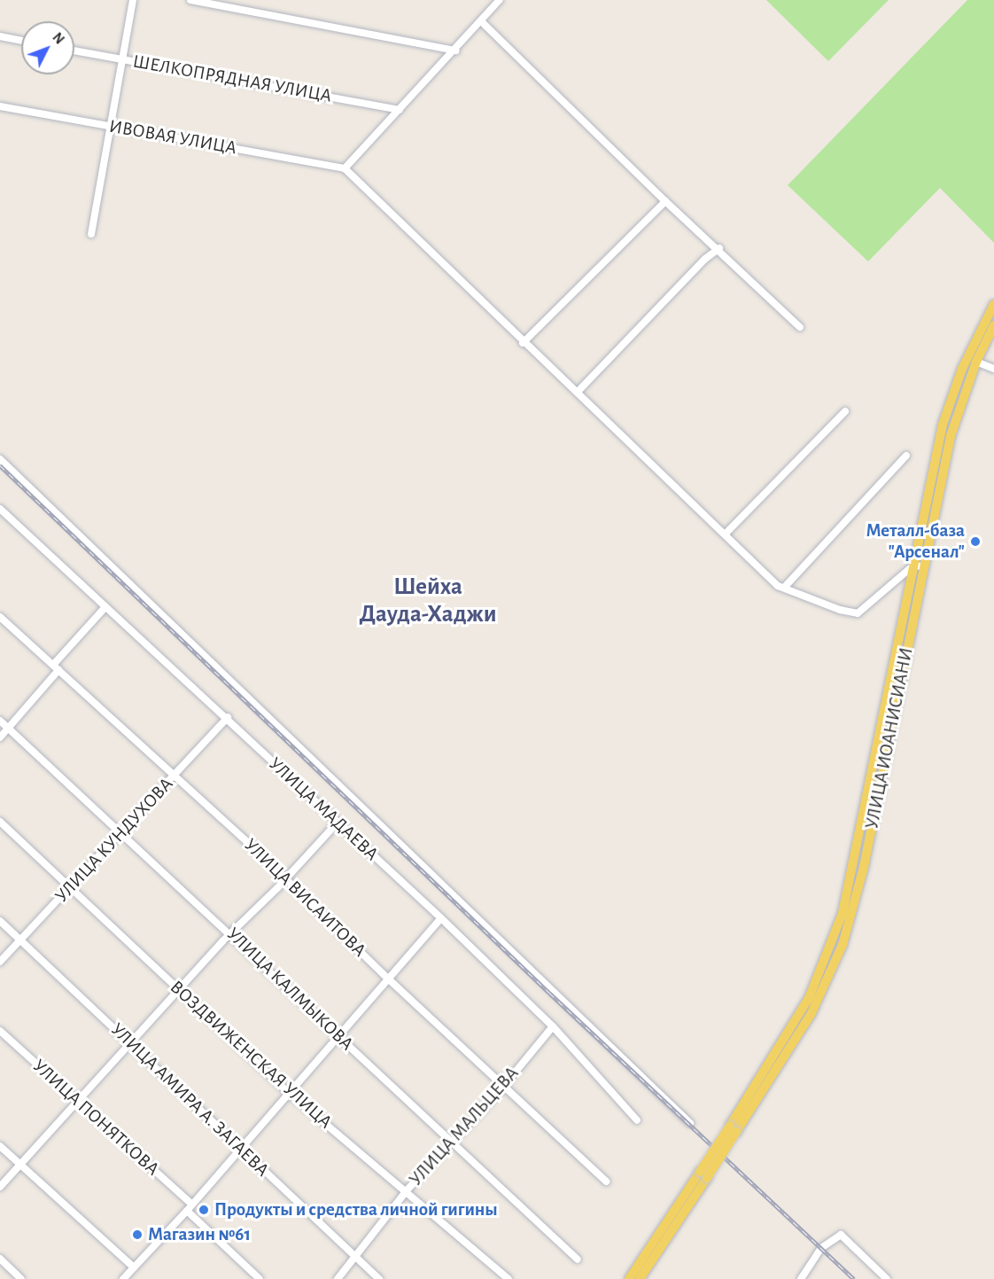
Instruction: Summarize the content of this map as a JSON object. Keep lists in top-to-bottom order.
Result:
{
  "streets": {
    "street": [
      "ШЕЛКОПРЯДНАЯ УЛИЦА",
      "ИВОВАЯ УЛИЦА",
      "УЛИЦА МАДАЕВА",
      "УЛИЦА КУНДУХОВА",
      "УЛИЦА ВИСАИТОВА",
      "УЛИЦА КАЛМЫКОВА",
      "ВОЗДВИЖЕНСКАЯ УЛИЦА",
      "УЛИЦА АМИРА А. ЗАГАЕВА",
      "УЛИЦА ПОНЯТКОВА",
      "УЛИЦА МАЛЬЦЕВА"
    ]
  },
  "crossings": [
    ["УЛИЦА МАДАЕВА", "УЛИЦА КУНДУХОВА"],
    ["УЛИЦА МАДАЕВА", "УЛИЦА МАЛЬЦЕВА"],
    ["УЛИЦА КУНДУХОВА", "УЛИЦА ВИСАИТОВА"],
    ["УЛИЦА КУНДУХОВА", "УЛИЦА КАЛМЫКОВА"],
    ["УЛИЦА КУНДУХОВА", "ВОЗДВИЖЕНСКАЯ УЛИЦА"],
    ["УЛИЦА КУНДУХОВА", "УЛИЦА АМИРА А. ЗАГАЕВА"],
    ["УЛИЦА ВИСАИТОВА", "УЛИЦА МАЛЬЦЕВА"],
    ["УЛИЦА КАЛМЫКОВА", "УЛИЦА МАЛЬЦЕВА"],
    ["ВОЗДВИЖЕНСКАЯ УЛИЦА", "УЛИЦА МАЛЬЦЕВА"],
    ["УЛИЦА АМИРА А. ЗАГАЕВА", "УЛИЦА МАЛЬЦЕВА"]
  ],
  "districts": ["Шейха Дауда-Хаджи"],
  "places": ["Металл-база \"Арсенал\"", "Продукты и средства личной гигины", "Магазин №61"],
  "north": "top right"
}
